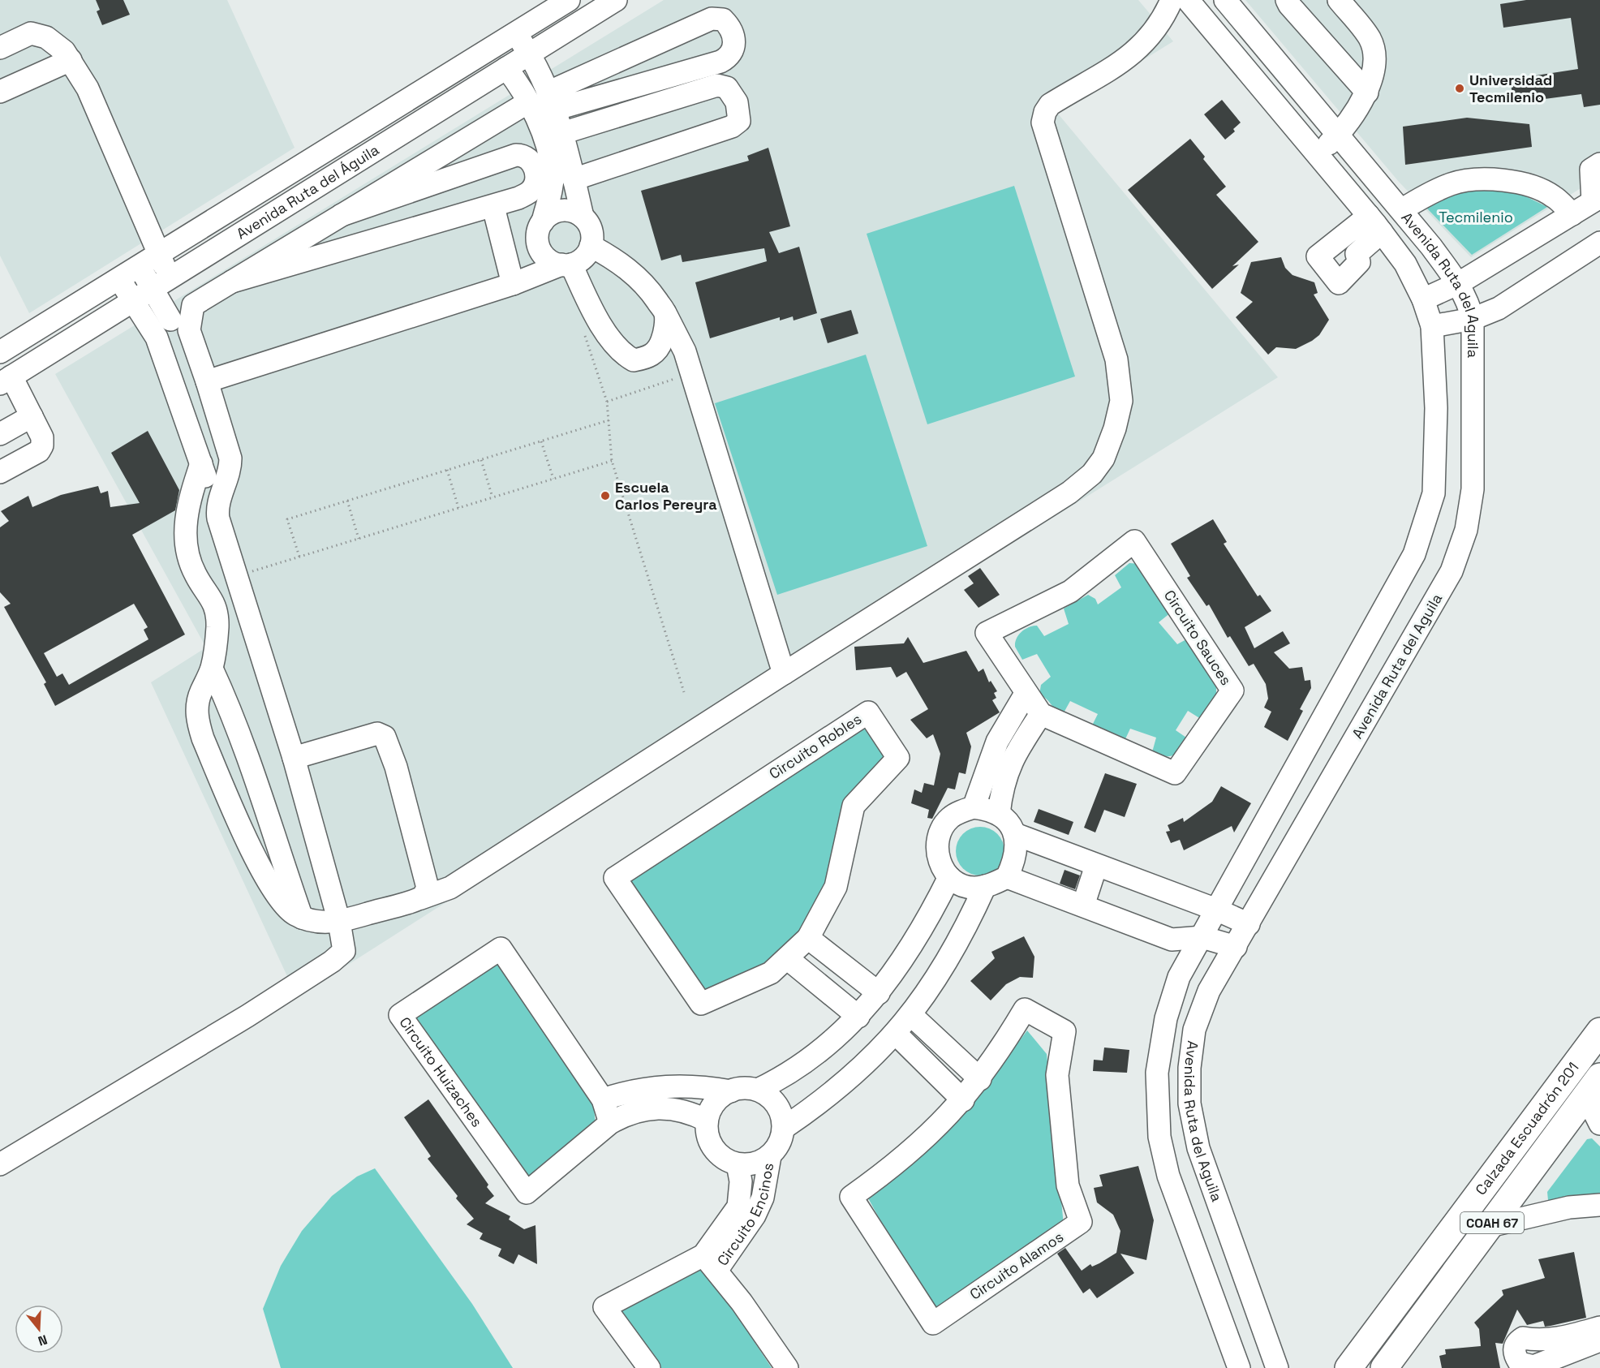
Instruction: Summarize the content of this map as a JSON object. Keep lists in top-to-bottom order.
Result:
{
  "streets": {
    "main road": ["Calzada Escuadrón 201", "COAH 67"],
    "street": [
      "Avenida Ruta del Águila",
      "Avenida Ruta del Aguila",
      "Circuito Sauces",
      "Circuito Robles",
      "Circuito Huizaches",
      "Circuito Encinos",
      "Circuito Alamos"
    ]
  },
  "crossings": [
    ["Circuito Huizaches", "Circuito Encinos"]
  ],
  "parks": ["Tecmilenio"],
  "places": ["Universidad Tecmilenio", "Escuela Carlos Pereyra"],
  "north": "bottom"
}
